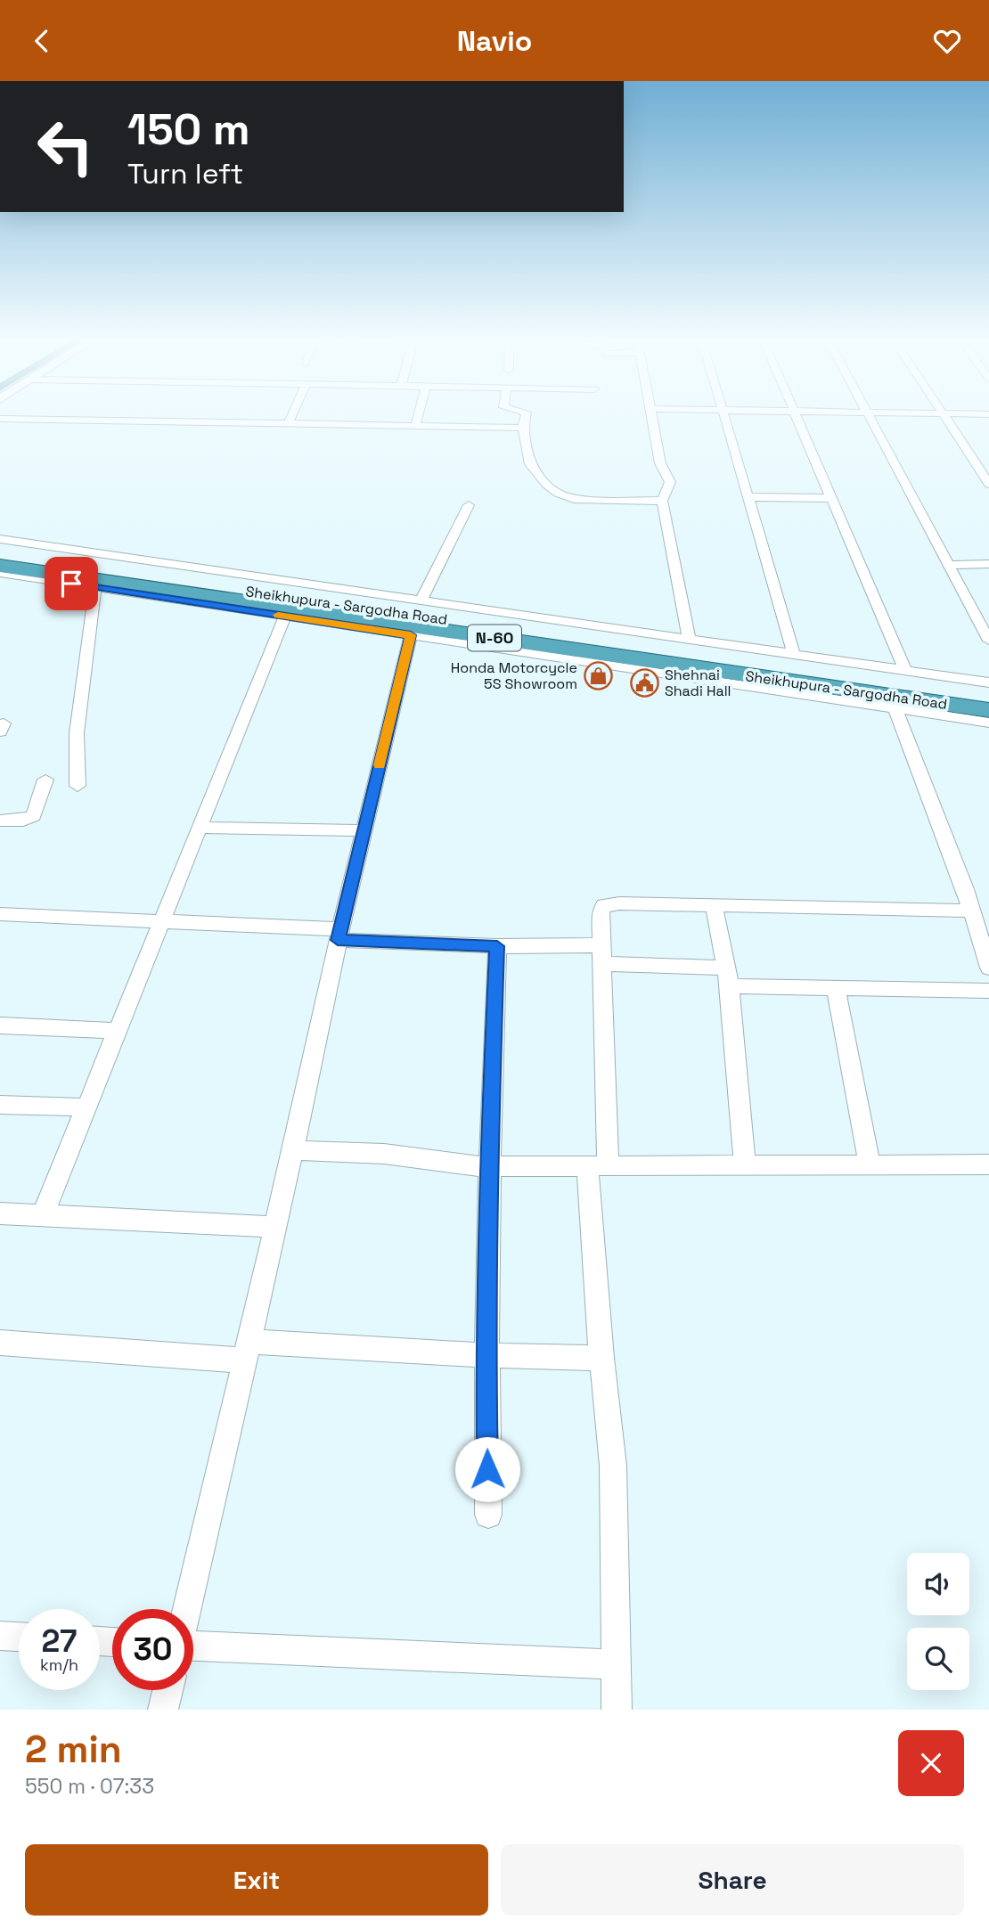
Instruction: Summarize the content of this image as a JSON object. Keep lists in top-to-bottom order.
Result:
{
  "streets": {
    "highway": ["Sheikhupura - Sargodha Road", "N-60"]
  },
  "places": {
    "shop": ["Honda Motorcycle 5S Showroom"],
    "public building": ["Shehnai Shadi Hall"]
  },
  "page": {
    "header": "Navio",
    "turn": ["150 m", "Turn left"],
    "speed": "27 km/h",
    "limit": "30",
    "heading": ["2 min", "550 m · 07:33"],
    "buttons": ["Exit", "Share"]
  }
}
